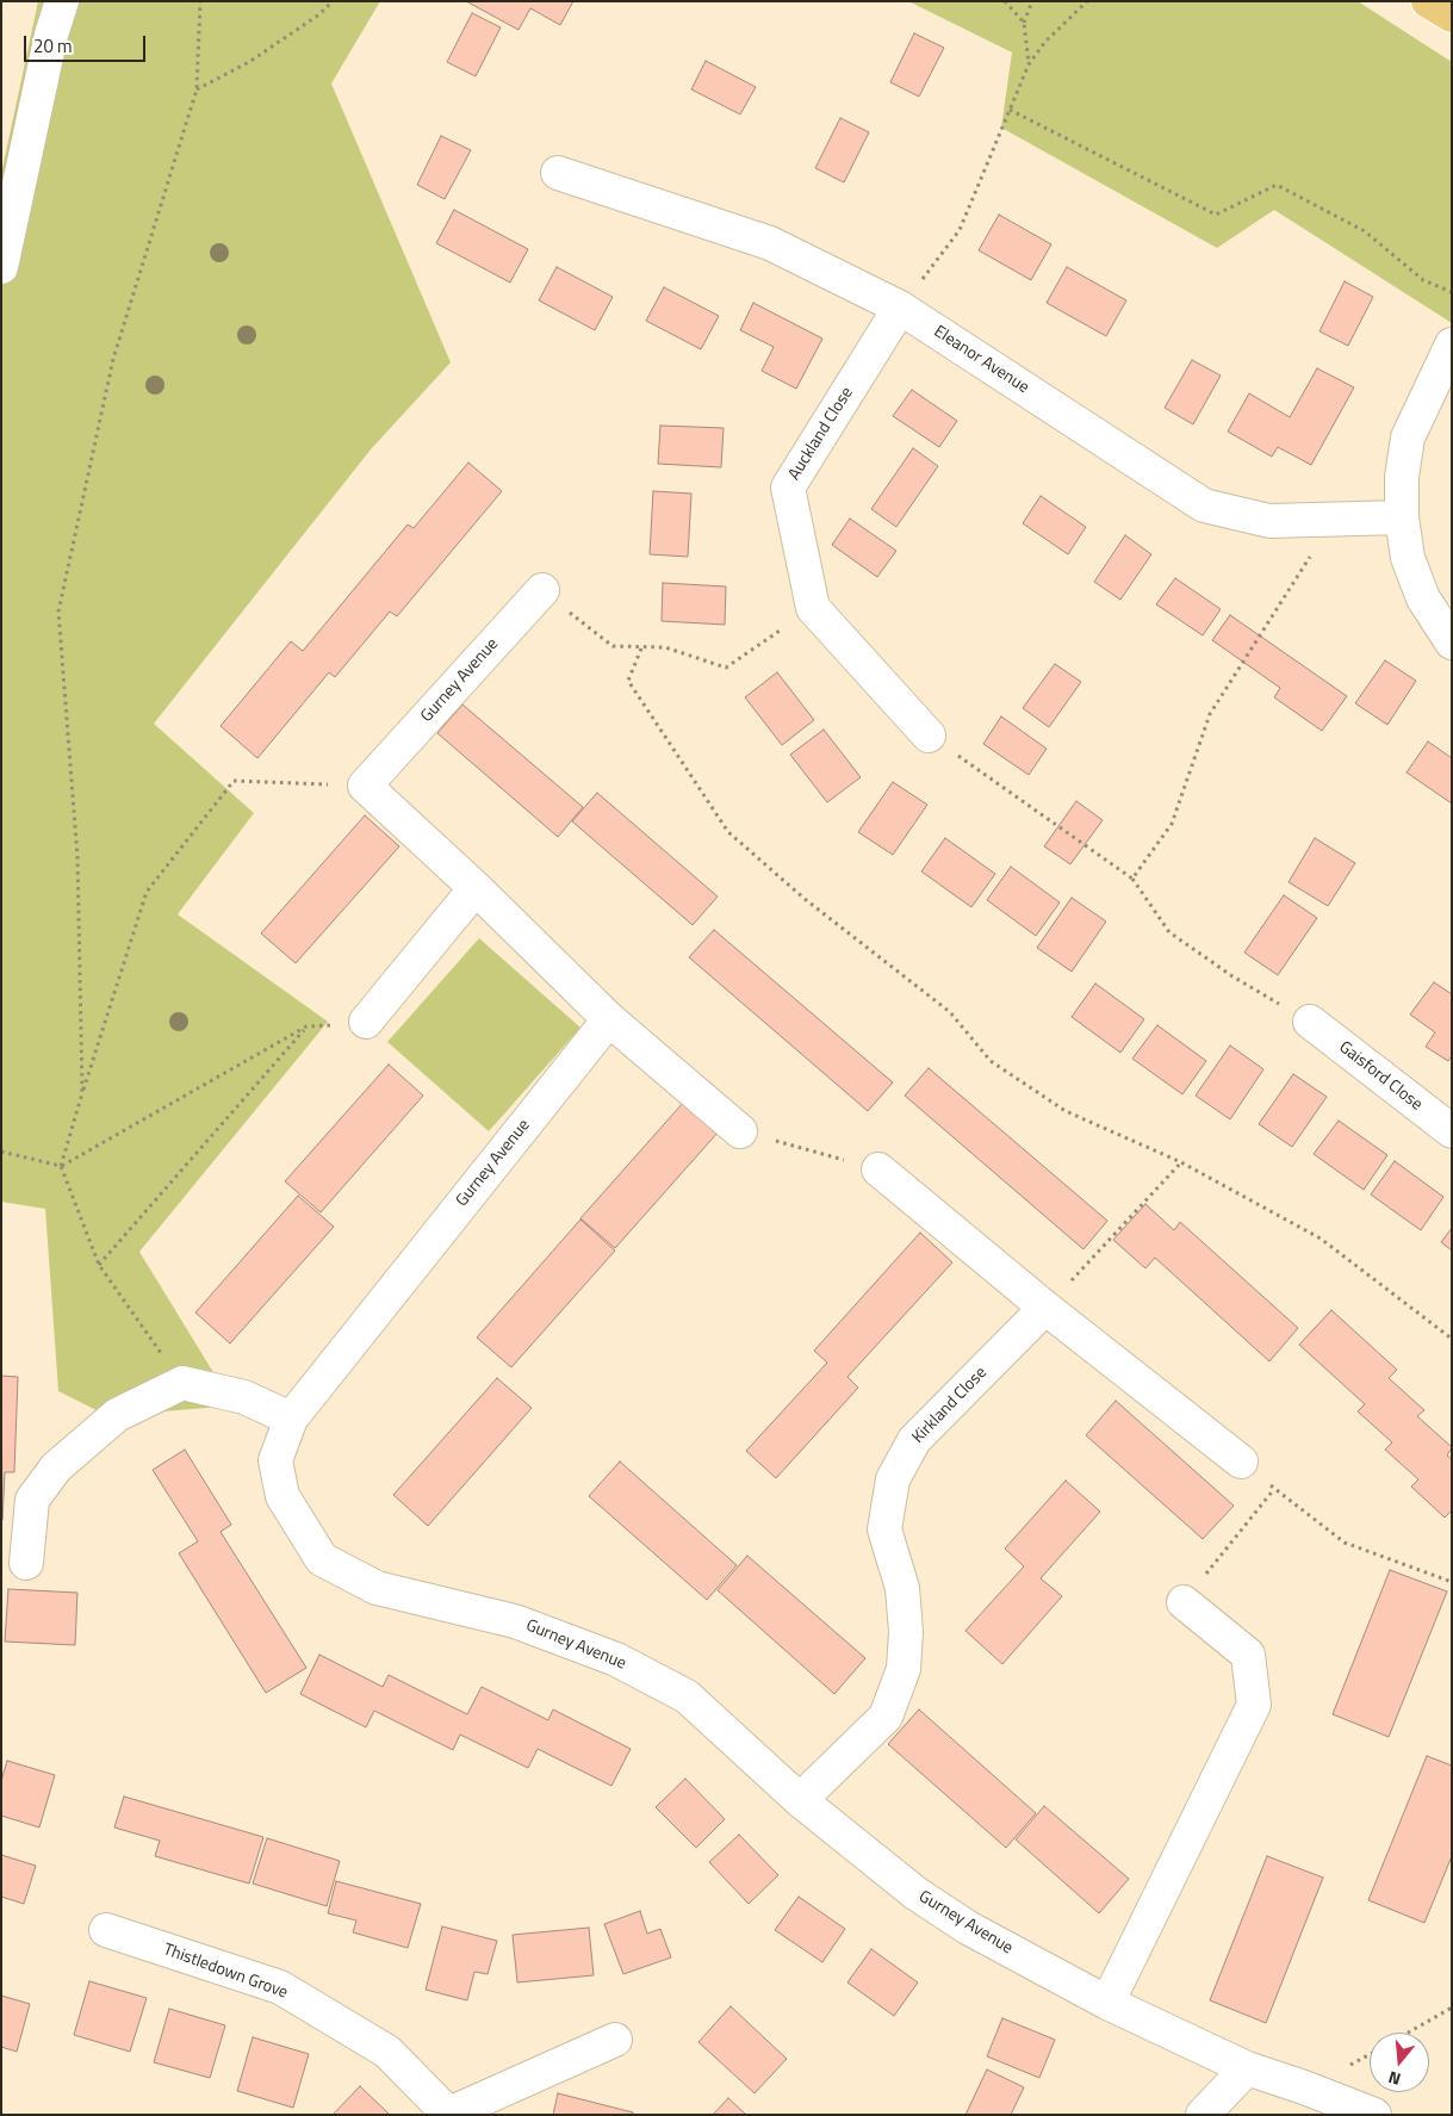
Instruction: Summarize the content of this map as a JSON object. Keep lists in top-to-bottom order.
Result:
{
  "streets": {
    "street": [
      "Eleanor Avenue",
      "Auckland Close",
      "Gurney Avenue",
      "Gaisford Close",
      "Kirkland Close",
      "Thistledown Grove"
    ]
  },
  "crossings": [
    ["Eleanor Avenue", "Auckland Close"],
    ["Gurney Avenue", "Kirkland Close"]
  ],
  "scale_bar": "20 m",
  "north": "bottom"
}
